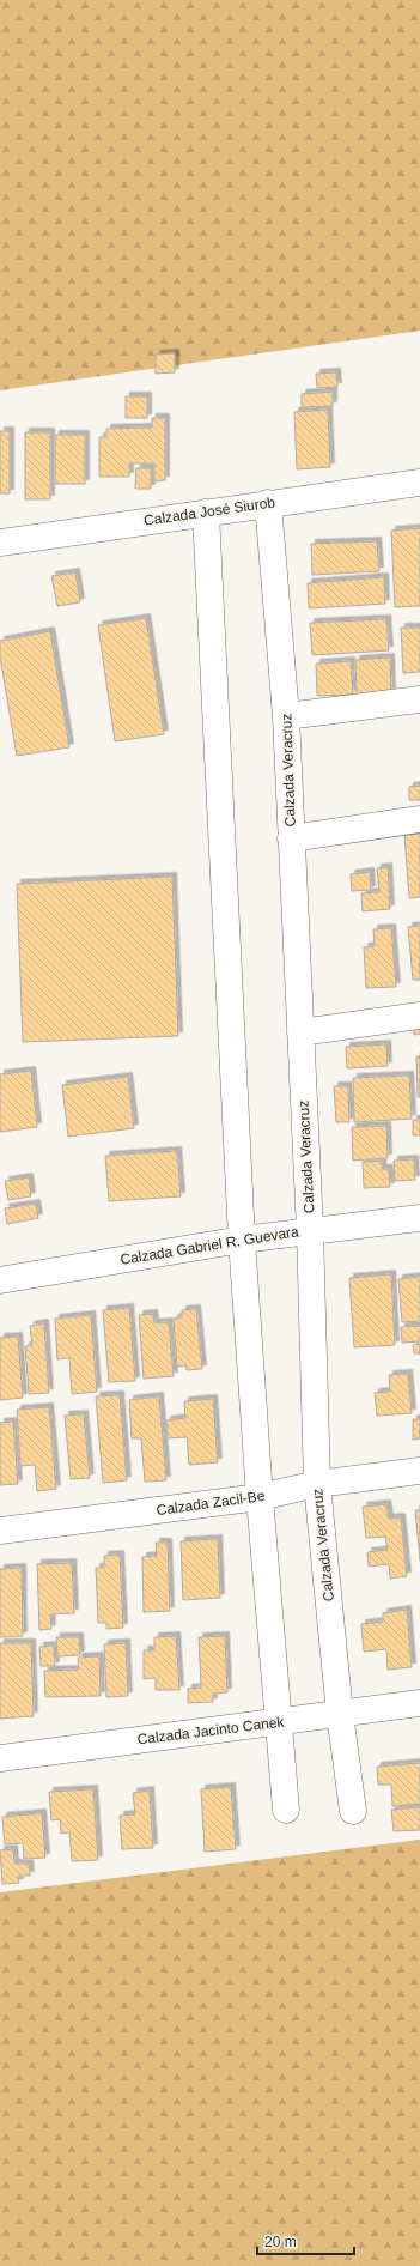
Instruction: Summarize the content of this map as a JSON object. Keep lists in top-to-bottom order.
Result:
{
  "streets": {
    "street": [
      "Calzada José Siurob",
      "Calzada Veracruz",
      "Calzada Gabriel R. Guevara",
      "Calzada Zacil-Be",
      "Calzada Jacinto Canek"
    ]
  },
  "crossings": [
    ["Calzada José Siurob", "Calzada Veracruz"],
    ["Calzada Veracruz", "Calzada Gabriel R. Guevara"],
    ["Calzada Veracruz", "Calzada Zacil-Be"],
    ["Calzada Veracruz", "Calzada Jacinto Canek"]
  ],
  "scale_bar": "20 m"
}
